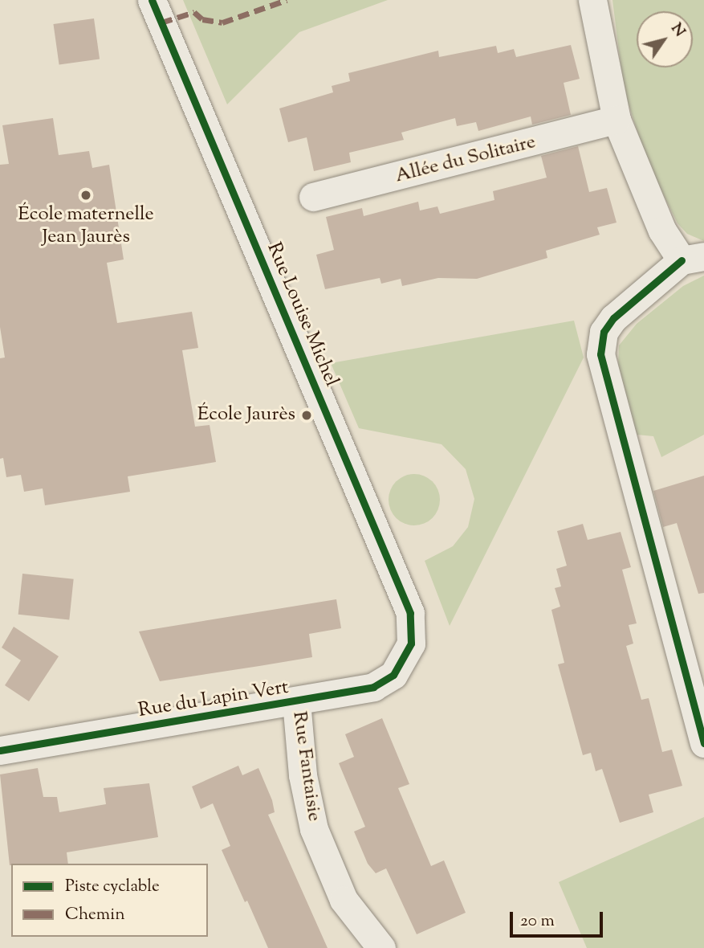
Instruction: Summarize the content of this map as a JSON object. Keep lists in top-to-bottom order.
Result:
{
  "streets": {
    "street": [
      "Allée du Solitaire",
      "Rue Louise Michel",
      "Rue du Lapin Vert",
      "Rue Fantaisie"
    ]
  },
  "crossings": [
    ["Rue Louise Michel", "Rue du Lapin Vert"],
    ["Rue du Lapin Vert", "Rue Fantaisie"]
  ],
  "places": ["École maternelle Jean Jaurès", "École Jaurès"],
  "legend": ["Piste cyclable", "Chemin"],
  "scale_bar": "20 m",
  "north": "top right"
}
